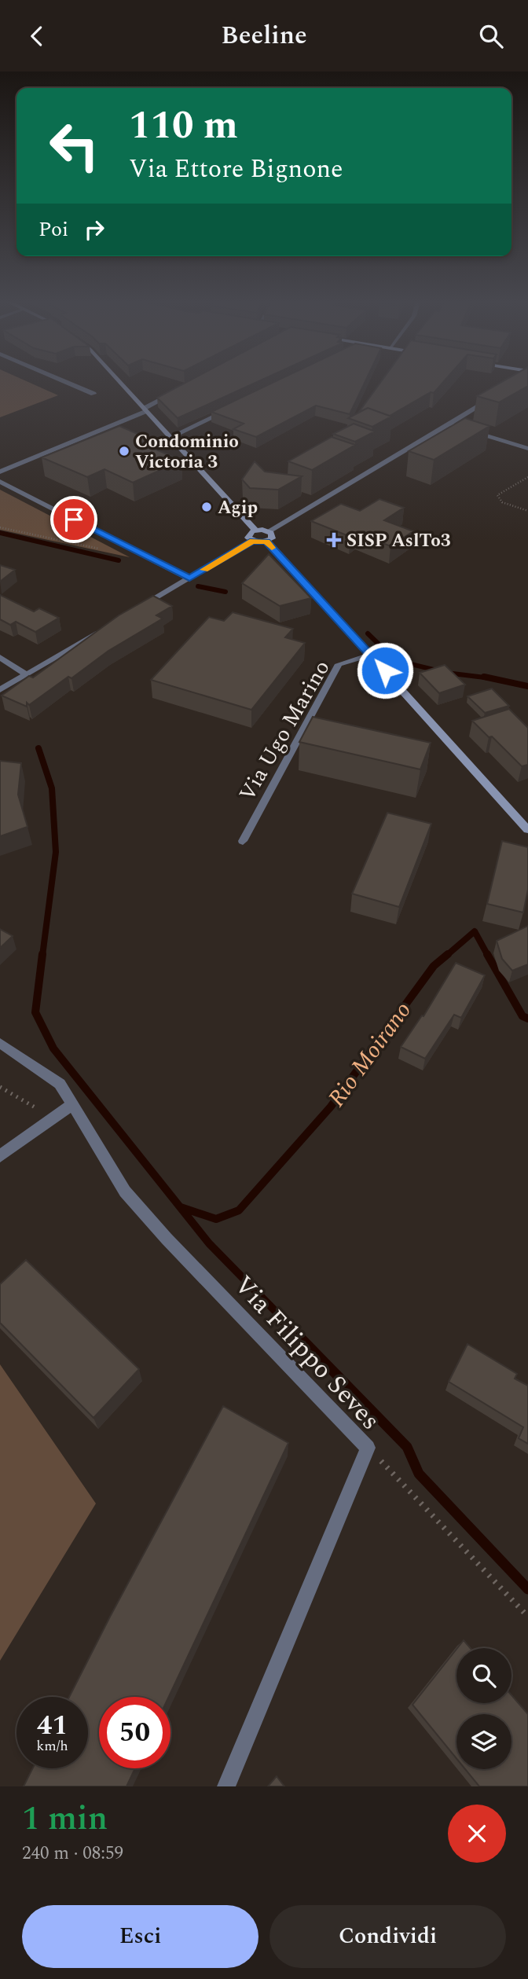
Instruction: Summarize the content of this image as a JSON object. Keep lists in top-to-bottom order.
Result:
{
  "streets": {
    "street": ["Via Ugo Marino", "Via Filippo Seves"]
  },
  "water": ["Rio Moirano"],
  "places": {
    "other": ["Condominio Victoria 3", "Agip"],
    "health": ["SISP AslTo3"]
  },
  "page": {
    "header": "Beeline",
    "turn": ["110 m", "Via Ettore Bignone"],
    "then": "Poi",
    "speed": "41 km/h",
    "limit": "50",
    "heading": ["1 min", "240 m · 08:59"],
    "buttons": ["Esci", "Condividi"]
  }
}
